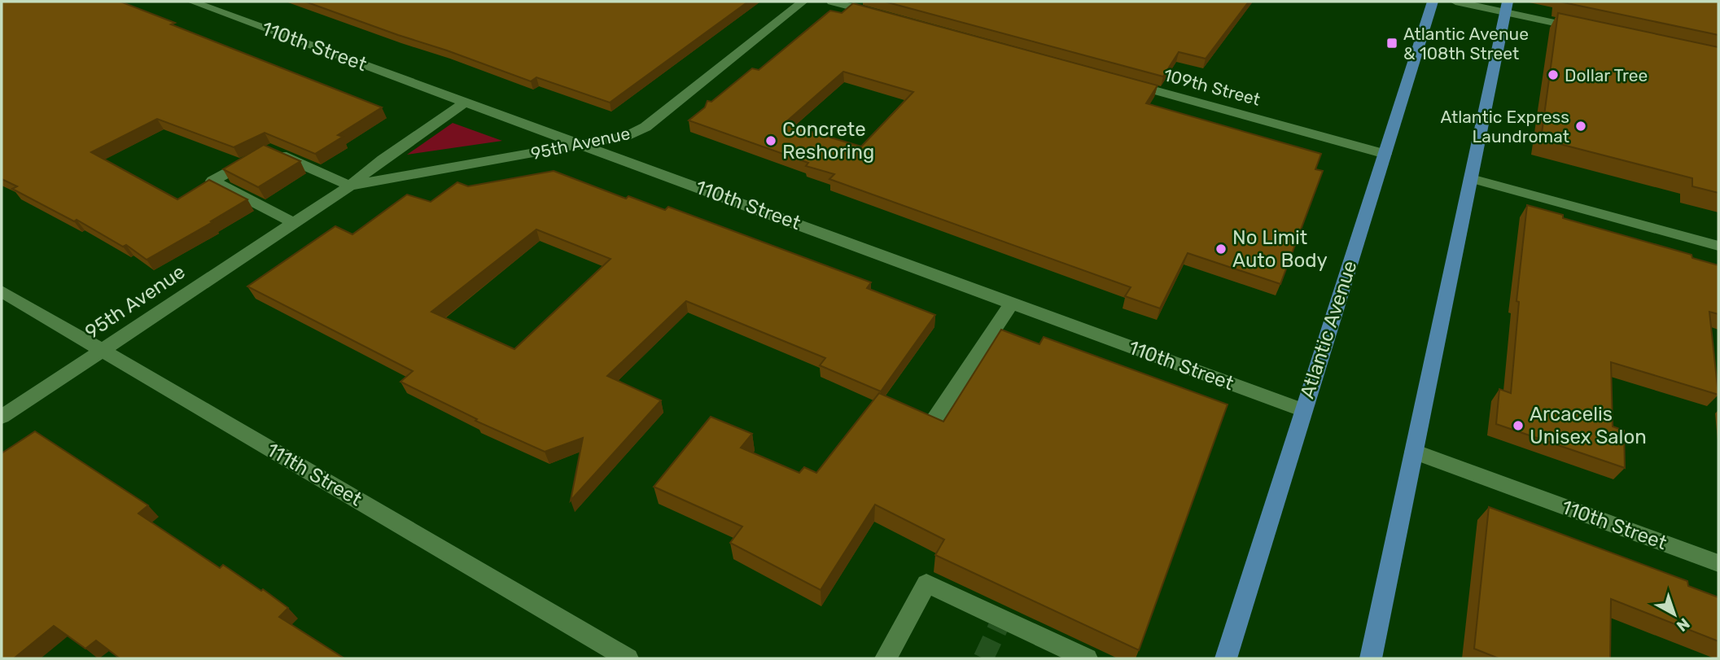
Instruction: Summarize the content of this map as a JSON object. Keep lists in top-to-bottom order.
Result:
{
  "streets": {
    "main road": ["Atlantic Avenue"],
    "street": [
      "110th Street",
      "109th Street",
      "95th Avenue",
      "111th Street"
    ]
  },
  "crossings": [
    ["110th Street", "95th Avenue"],
    ["110th Street", "Atlantic Avenue"],
    ["109th Street", "Atlantic Avenue"],
    ["95th Avenue", "111th Street"]
  ],
  "places": {
    "transit": ["Atlantic Avenue & 108th Street"],
    "other": [
      "Dollar Tree",
      "Atlantic Express Laundromat",
      "Concrete Reshoring",
      "No Limit Auto Body",
      "Arcacelis Unisex Salon"
    ]
  },
  "north": "bottom right"
}
